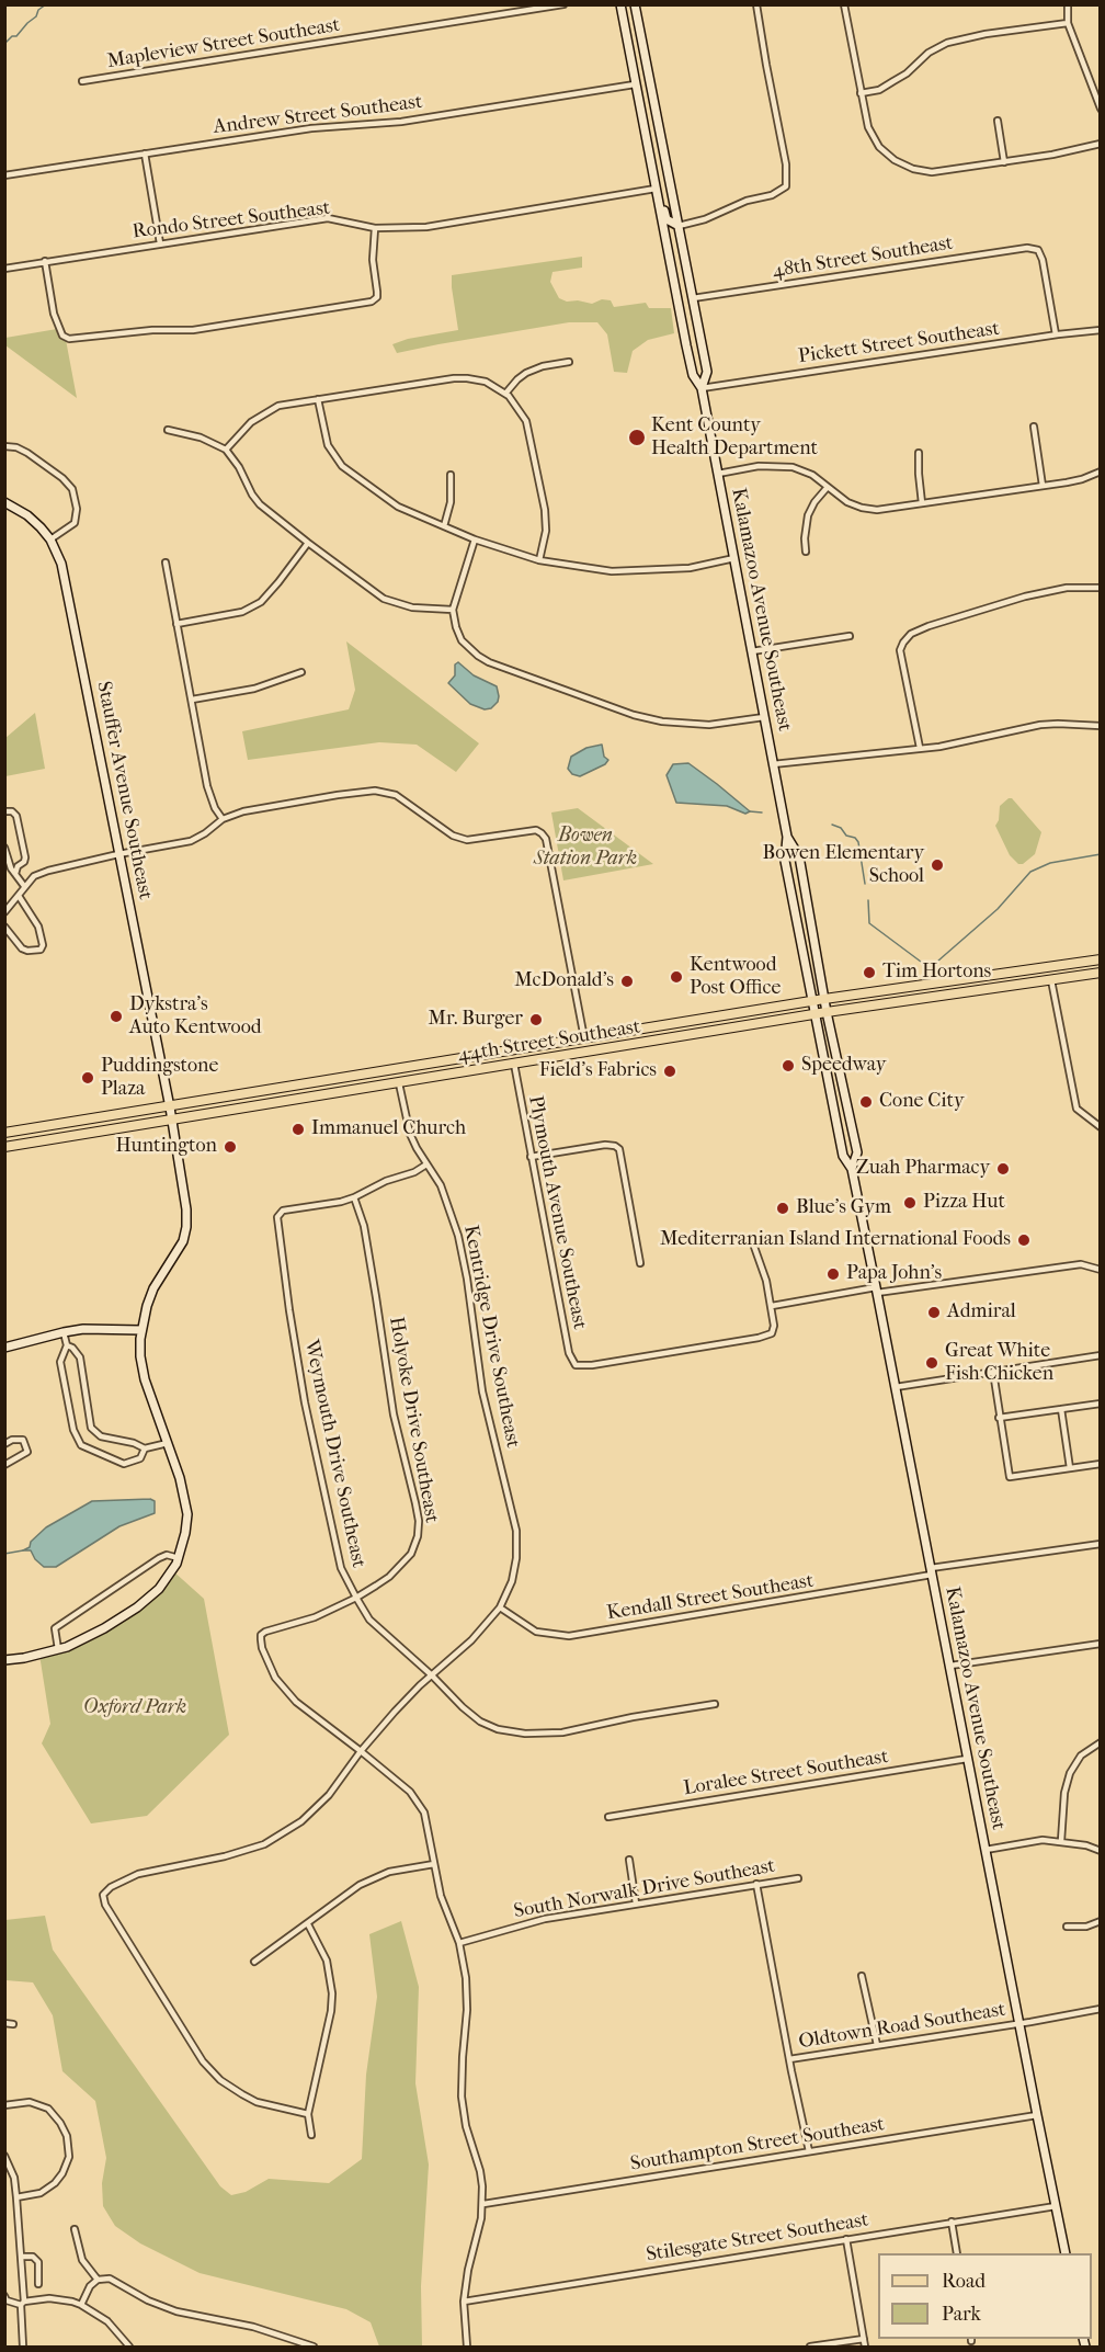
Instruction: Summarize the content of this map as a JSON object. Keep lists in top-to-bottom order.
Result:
{
  "streets": {
    "main road": ["Kalamazoo Avenue Southeast", "Stauffer Avenue Southeast", "44th Street Southeast"],
    "street": [
      "Mapleview Street Southeast",
      "Andrew Street Southeast",
      "Rondo Street Southeast",
      "48th Street Southeast",
      "Pickett Street Southeast",
      "Plymouth Avenue Southeast",
      "Kentridge Drive Southeast",
      "Holyoke Drive Southeast",
      "Weymouth Drive Southeast",
      "Kendall Street Southeast",
      "Loralee Street Southeast",
      "South Norwalk Drive Southeast",
      "Oldtown Road Southeast",
      "Southampton Street Southeast",
      "Stilesgate Street Southeast"
    ]
  },
  "crossings": [
    ["Andrew Street Southeast", "Kalamazoo Avenue Southeast"],
    ["Rondo Street Southeast", "Kalamazoo Avenue Southeast"],
    ["48th Street Southeast", "Pickett Street Southeast"],
    ["48th Street Southeast", "Kalamazoo Avenue Southeast"],
    ["Pickett Street Southeast", "Kalamazoo Avenue Southeast"],
    ["Kalamazoo Avenue Southeast", "44th Street Southeast"],
    ["Kalamazoo Avenue Southeast", "Kendall Street Southeast"],
    ["Kalamazoo Avenue Southeast", "Loralee Street Southeast"],
    ["Kalamazoo Avenue Southeast", "Oldtown Road Southeast"],
    ["Kalamazoo Avenue Southeast", "Southampton Street Southeast"],
    ["Kalamazoo Avenue Southeast", "Stilesgate Street Southeast"],
    ["Stauffer Avenue Southeast", "44th Street Southeast"],
    ["44th Street Southeast", "Plymouth Avenue Southeast"],
    ["44th Street Southeast", "Kentridge Drive Southeast"],
    ["Kentridge Drive Southeast", "Holyoke Drive Southeast"],
    ["Kentridge Drive Southeast", "Weymouth Drive Southeast"],
    ["Kentridge Drive Southeast", "Kendall Street Southeast"],
    ["Holyoke Drive Southeast", "Weymouth Drive Southeast"]
  ],
  "parks": ["Bowen Station Park", "Oxford Park"],
  "places": [
    "Kent County Health Department",
    "Bowen Elementary School",
    "Tim Hortons",
    "Kentwood Post Office",
    "McDonald's",
    "Dykstra's Auto Kentwood",
    "Mr. Burger",
    "Speedway",
    "Field's Fabrics",
    "Puddingstone Plaza",
    "Cone City",
    "Immanuel Church",
    "Huntington",
    "Zuah Pharmacy",
    "Pizza Hut",
    "Blue's Gym",
    "Mediterranian Island International Foods",
    "Papa John's",
    "Admiral",
    "Great White Fish Chicken"
  ],
  "legend": ["Road", "Park"]
}
